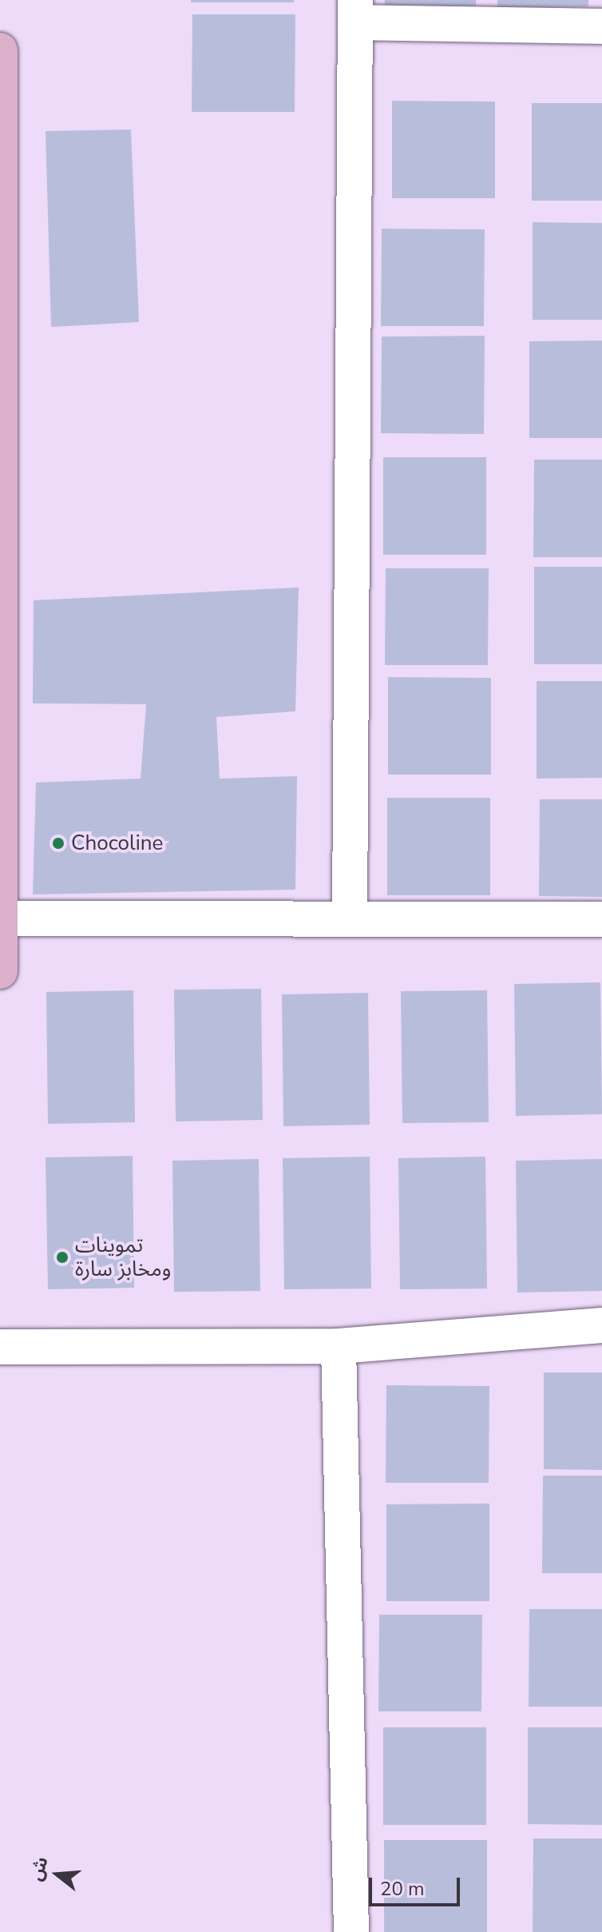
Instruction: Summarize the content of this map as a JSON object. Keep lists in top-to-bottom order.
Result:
{
  "places": ["Chocoline", "تموينات ومخابز سارة"],
  "scale_bar": "20 m",
  "north": "left"
}
